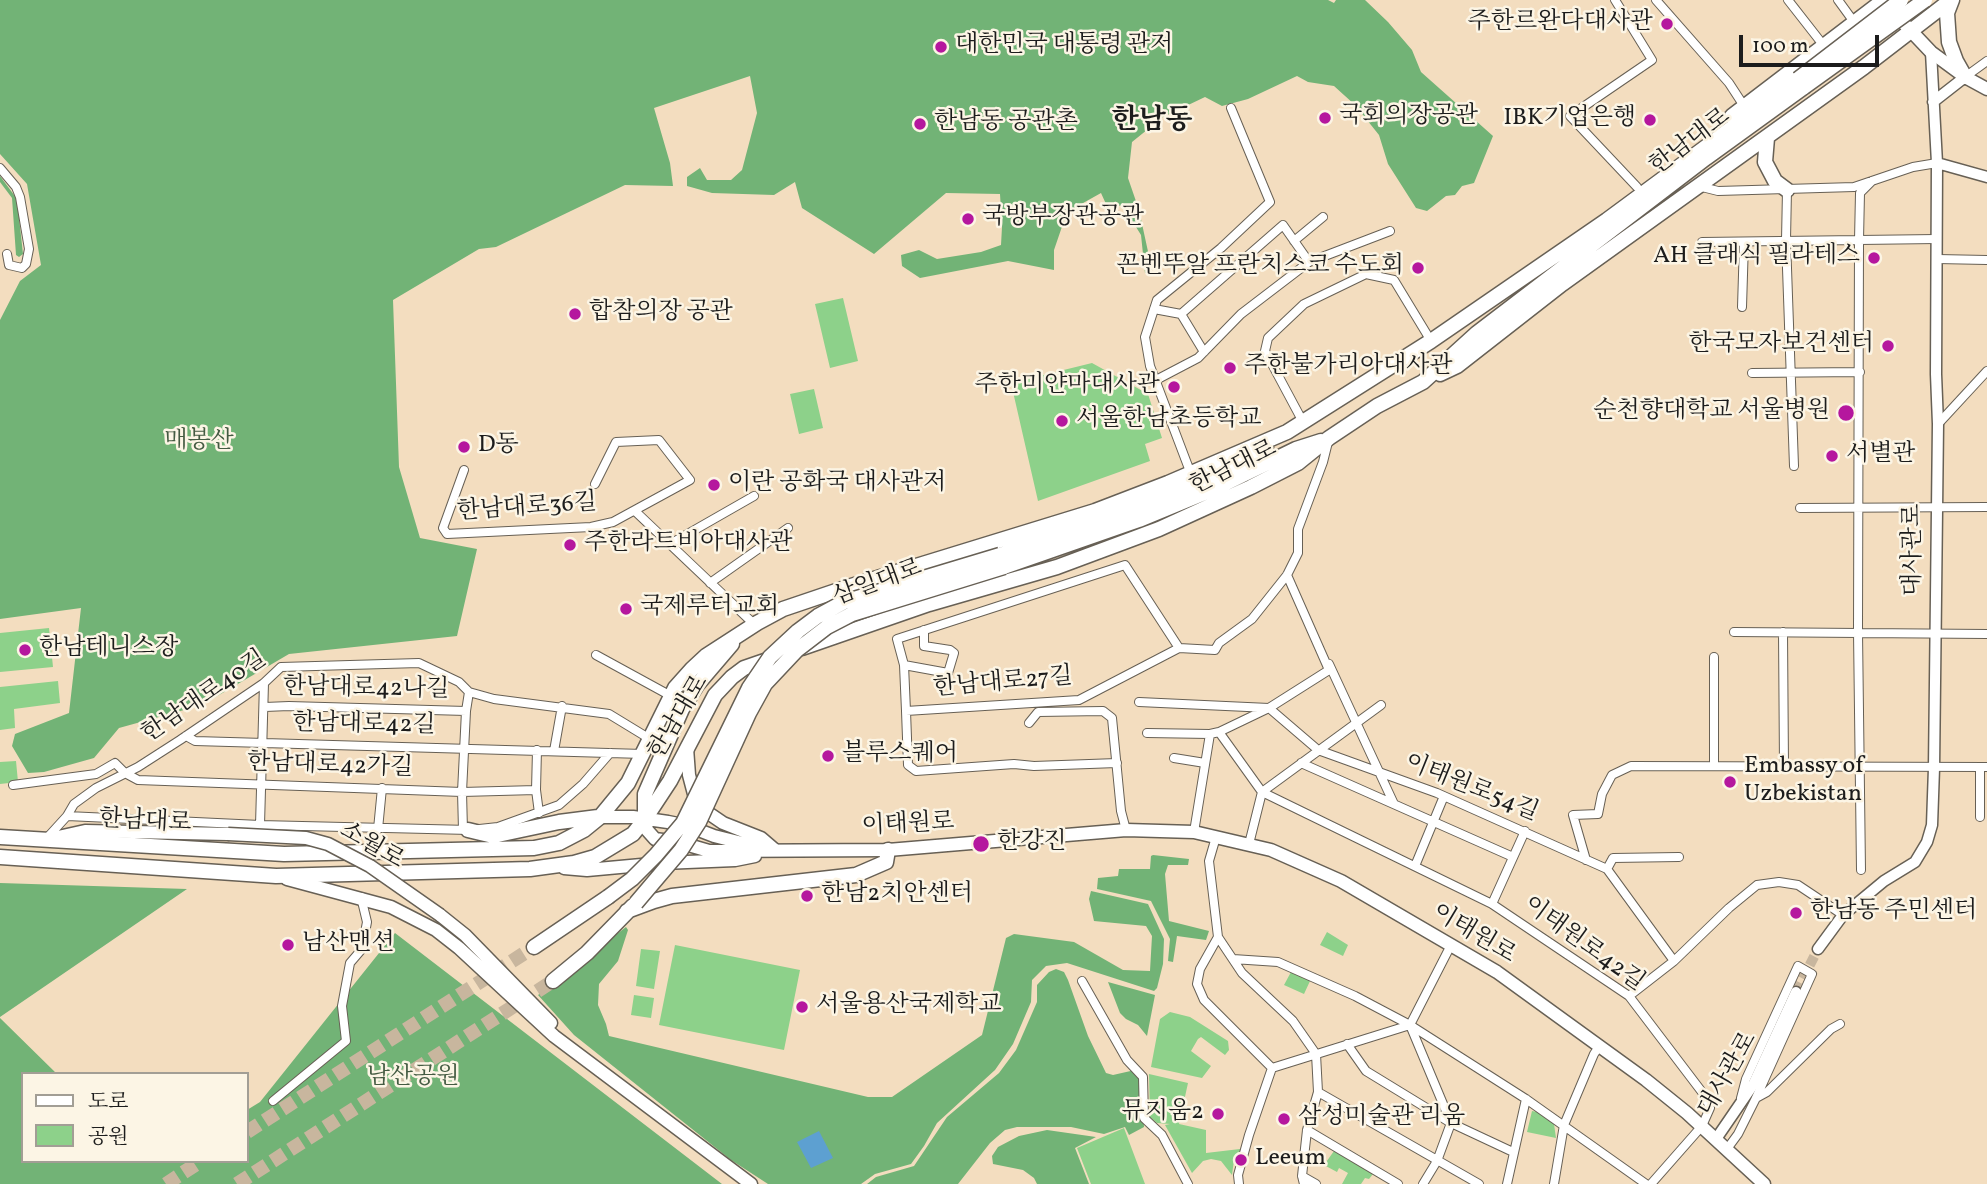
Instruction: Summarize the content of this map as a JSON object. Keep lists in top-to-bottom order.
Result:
{
  "streets": {
    "main road": [
      "한남대로",
      "삼일대로",
      "이태원로",
      "소월로"
    ],
    "street": [
      "한남대로36길",
      "대사관로",
      "한남대로27길",
      "한남대로42나길",
      "한남대로40길",
      "한남대로42길",
      "한남대로42가길",
      "이태원로54길",
      "이태원로42길"
    ]
  },
  "crossings": [
    ["한남대로", "삼일대로"],
    ["한남대로", "한남대로40길"],
    ["한남대로", "한남대로42길"],
    ["한남대로", "이태원로"],
    ["한남대로", "소월로"],
    ["대사관로", "이태원로"],
    ["한남대로42나길", "한남대로42길"],
    ["한남대로40길", "한남대로42길"],
    ["한남대로40길", "한남대로42가길"],
    ["한남대로40길", "소월로"],
    ["한남대로42길", "한남대로42가길"],
    ["이태원로54길", "이태원로42길"],
    ["이태원로", "이태원로42길"]
  ],
  "districts": ["한남동"],
  "parks": ["매봉산", "남산공원"],
  "places": [
    "주한르완다대사관",
    "대한민국 대통령 관저",
    "국회의장공관",
    "IBK기업은행",
    "한남동 공관촌",
    "국방부장관공관",
    "AH 클래식 필라테스",
    "꼰벤뚜알 프란치스코 수도회",
    "합참의장 공관",
    "한국모자보건센터",
    "주한불가리아대사관",
    "주한미얀마대사관",
    "순천향대학교 서울병원",
    "서울한남초등학교",
    "D동",
    "서별관",
    "이란 공화국 대사관저",
    "주한라트비아대사관",
    "국제루터교회",
    "한남테니스장",
    "블루스퀘어",
    "Embassy of Uzbekistan",
    "한강진",
    "한남2치안센터",
    "한남동 주민센터",
    "남산맨션",
    "서울용산국제학교",
    "뮤지움2",
    "삼성미술관 리움",
    "Leeum"
  ],
  "legend": ["도로", "공원"],
  "scale_bar": "100 m"
}
